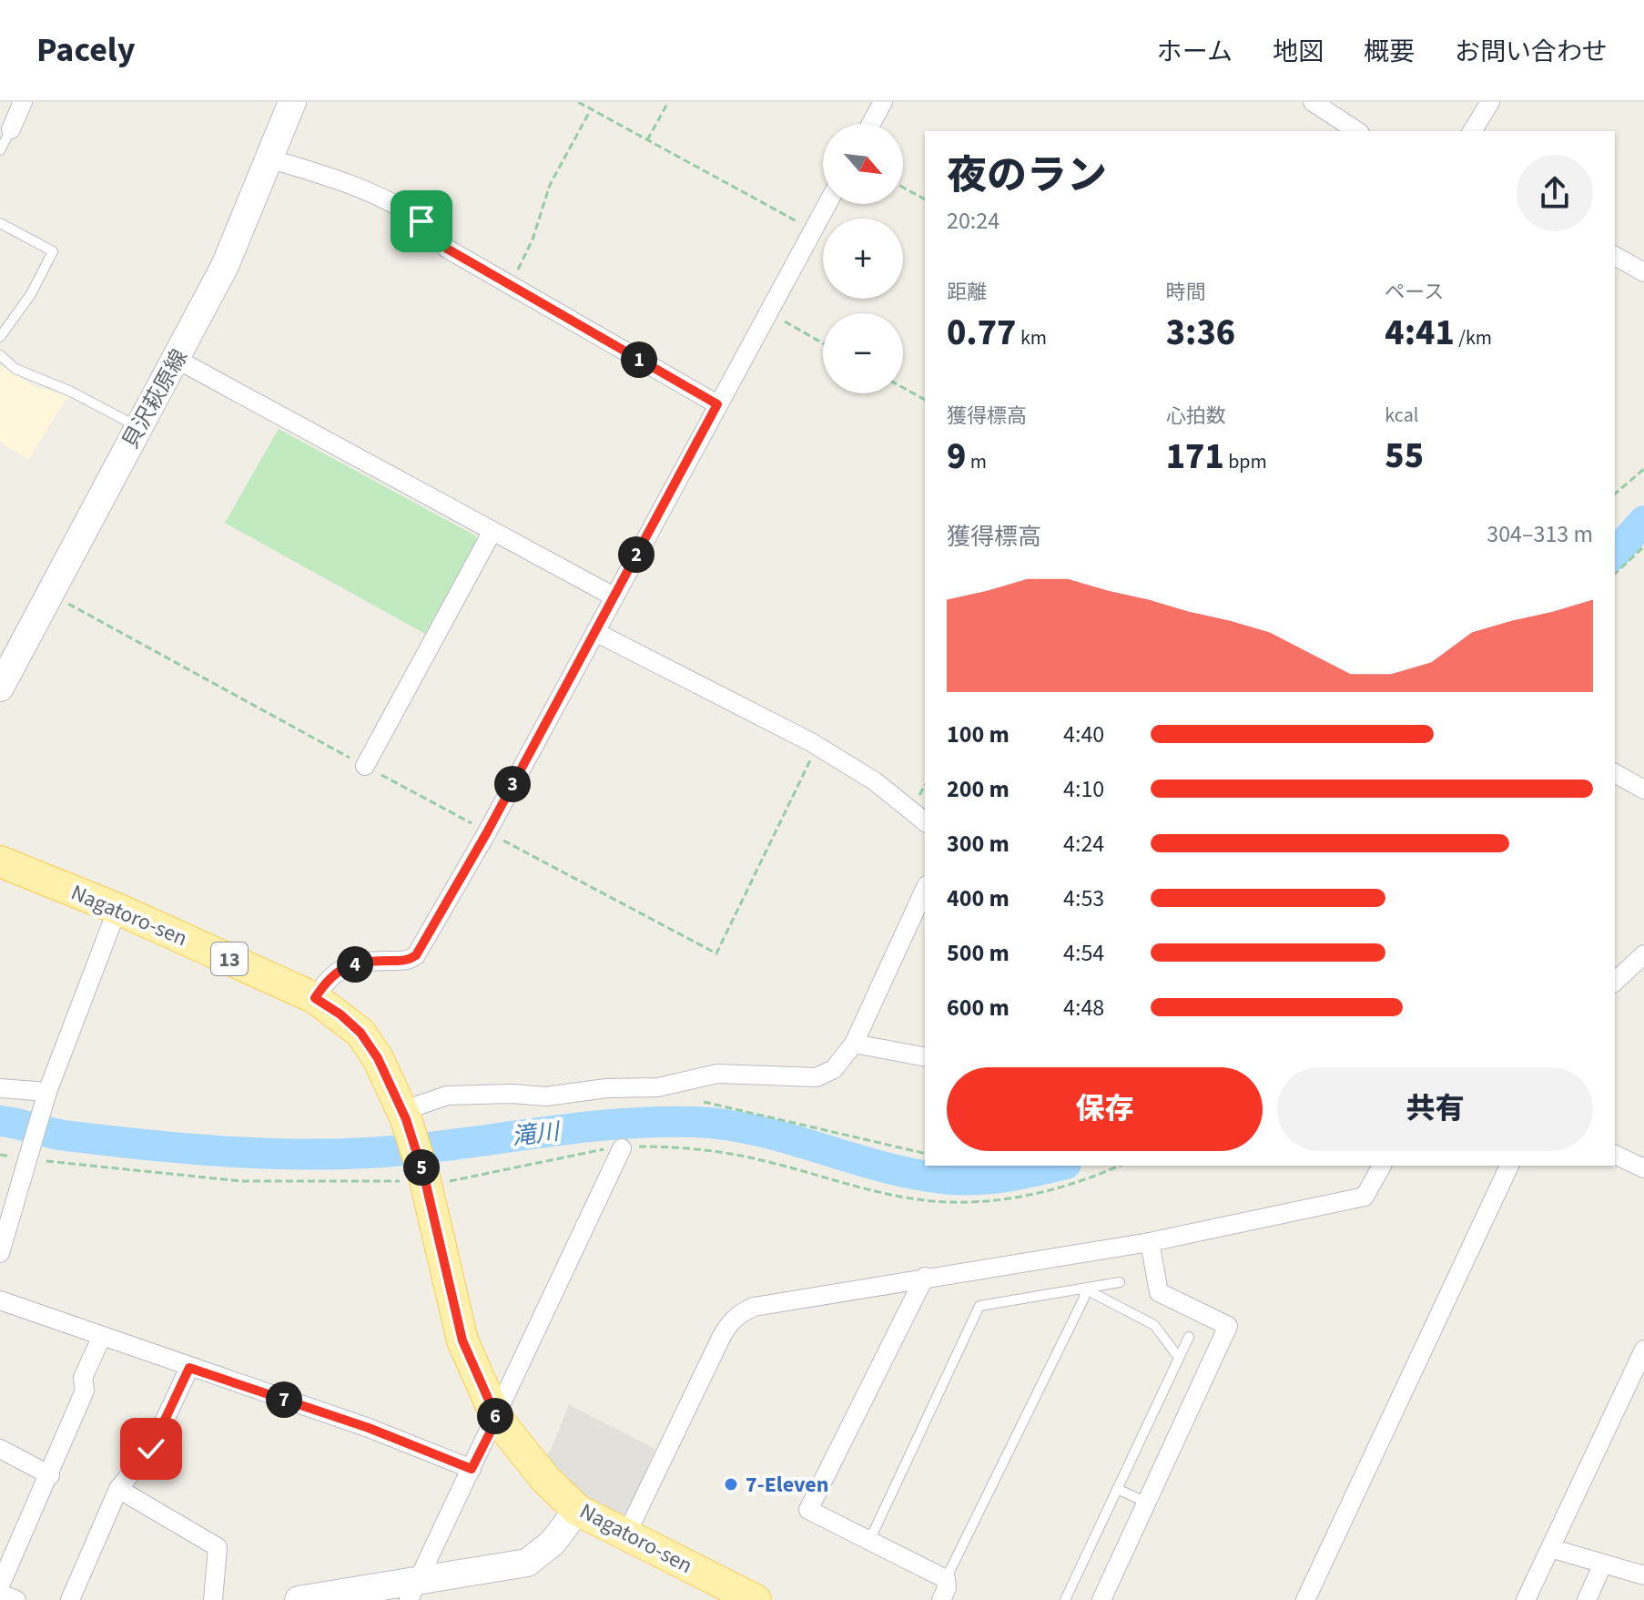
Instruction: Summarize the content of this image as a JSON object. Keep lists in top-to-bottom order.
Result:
{
  "streets": {
    "main road": ["Nagatoro-sen", "13"],
    "street": ["貝沢萩原線"]
  },
  "crossings": [
    ["Nagatoro-sen", "13"]
  ],
  "water": ["滝川"],
  "places": ["7-Eleven"],
  "north": "bottom right",
  "page": {
    "header": "Pacely",
    "nav": [
      "ホーム",
      "地図",
      "概要",
      "お問い合わせ"
    ],
    "map_buttons": ["+", "−"],
    "heading": ["夜のラン", "20:24"],
    "stats": [
      ["距離", "0.77 km"],
      ["時間", "3:36"],
      ["ペース", "4:41 /km"],
      ["獲得標高", "9 m"],
      ["心拍数", "171 bpm"],
      ["kcal", "55"]
    ],
    "pins": [
      "1",
      "2",
      "3",
      "4",
      "5",
      "7",
      "6"
    ],
    "chart": ["獲得標高", "304–313 m"],
    "list": [
      {
        "name": "100 m",
        "note": "4:40"
      },
      {
        "name": "200 m",
        "note": "4:10"
      },
      {
        "name": "300 m",
        "note": "4:24"
      },
      {
        "name": "400 m",
        "note": "4:53"
      },
      {
        "name": "500 m",
        "note": "4:54"
      },
      {
        "name": "600 m",
        "note": "4:48"
      }
    ],
    "buttons": ["保存", "共有"]
  }
}
